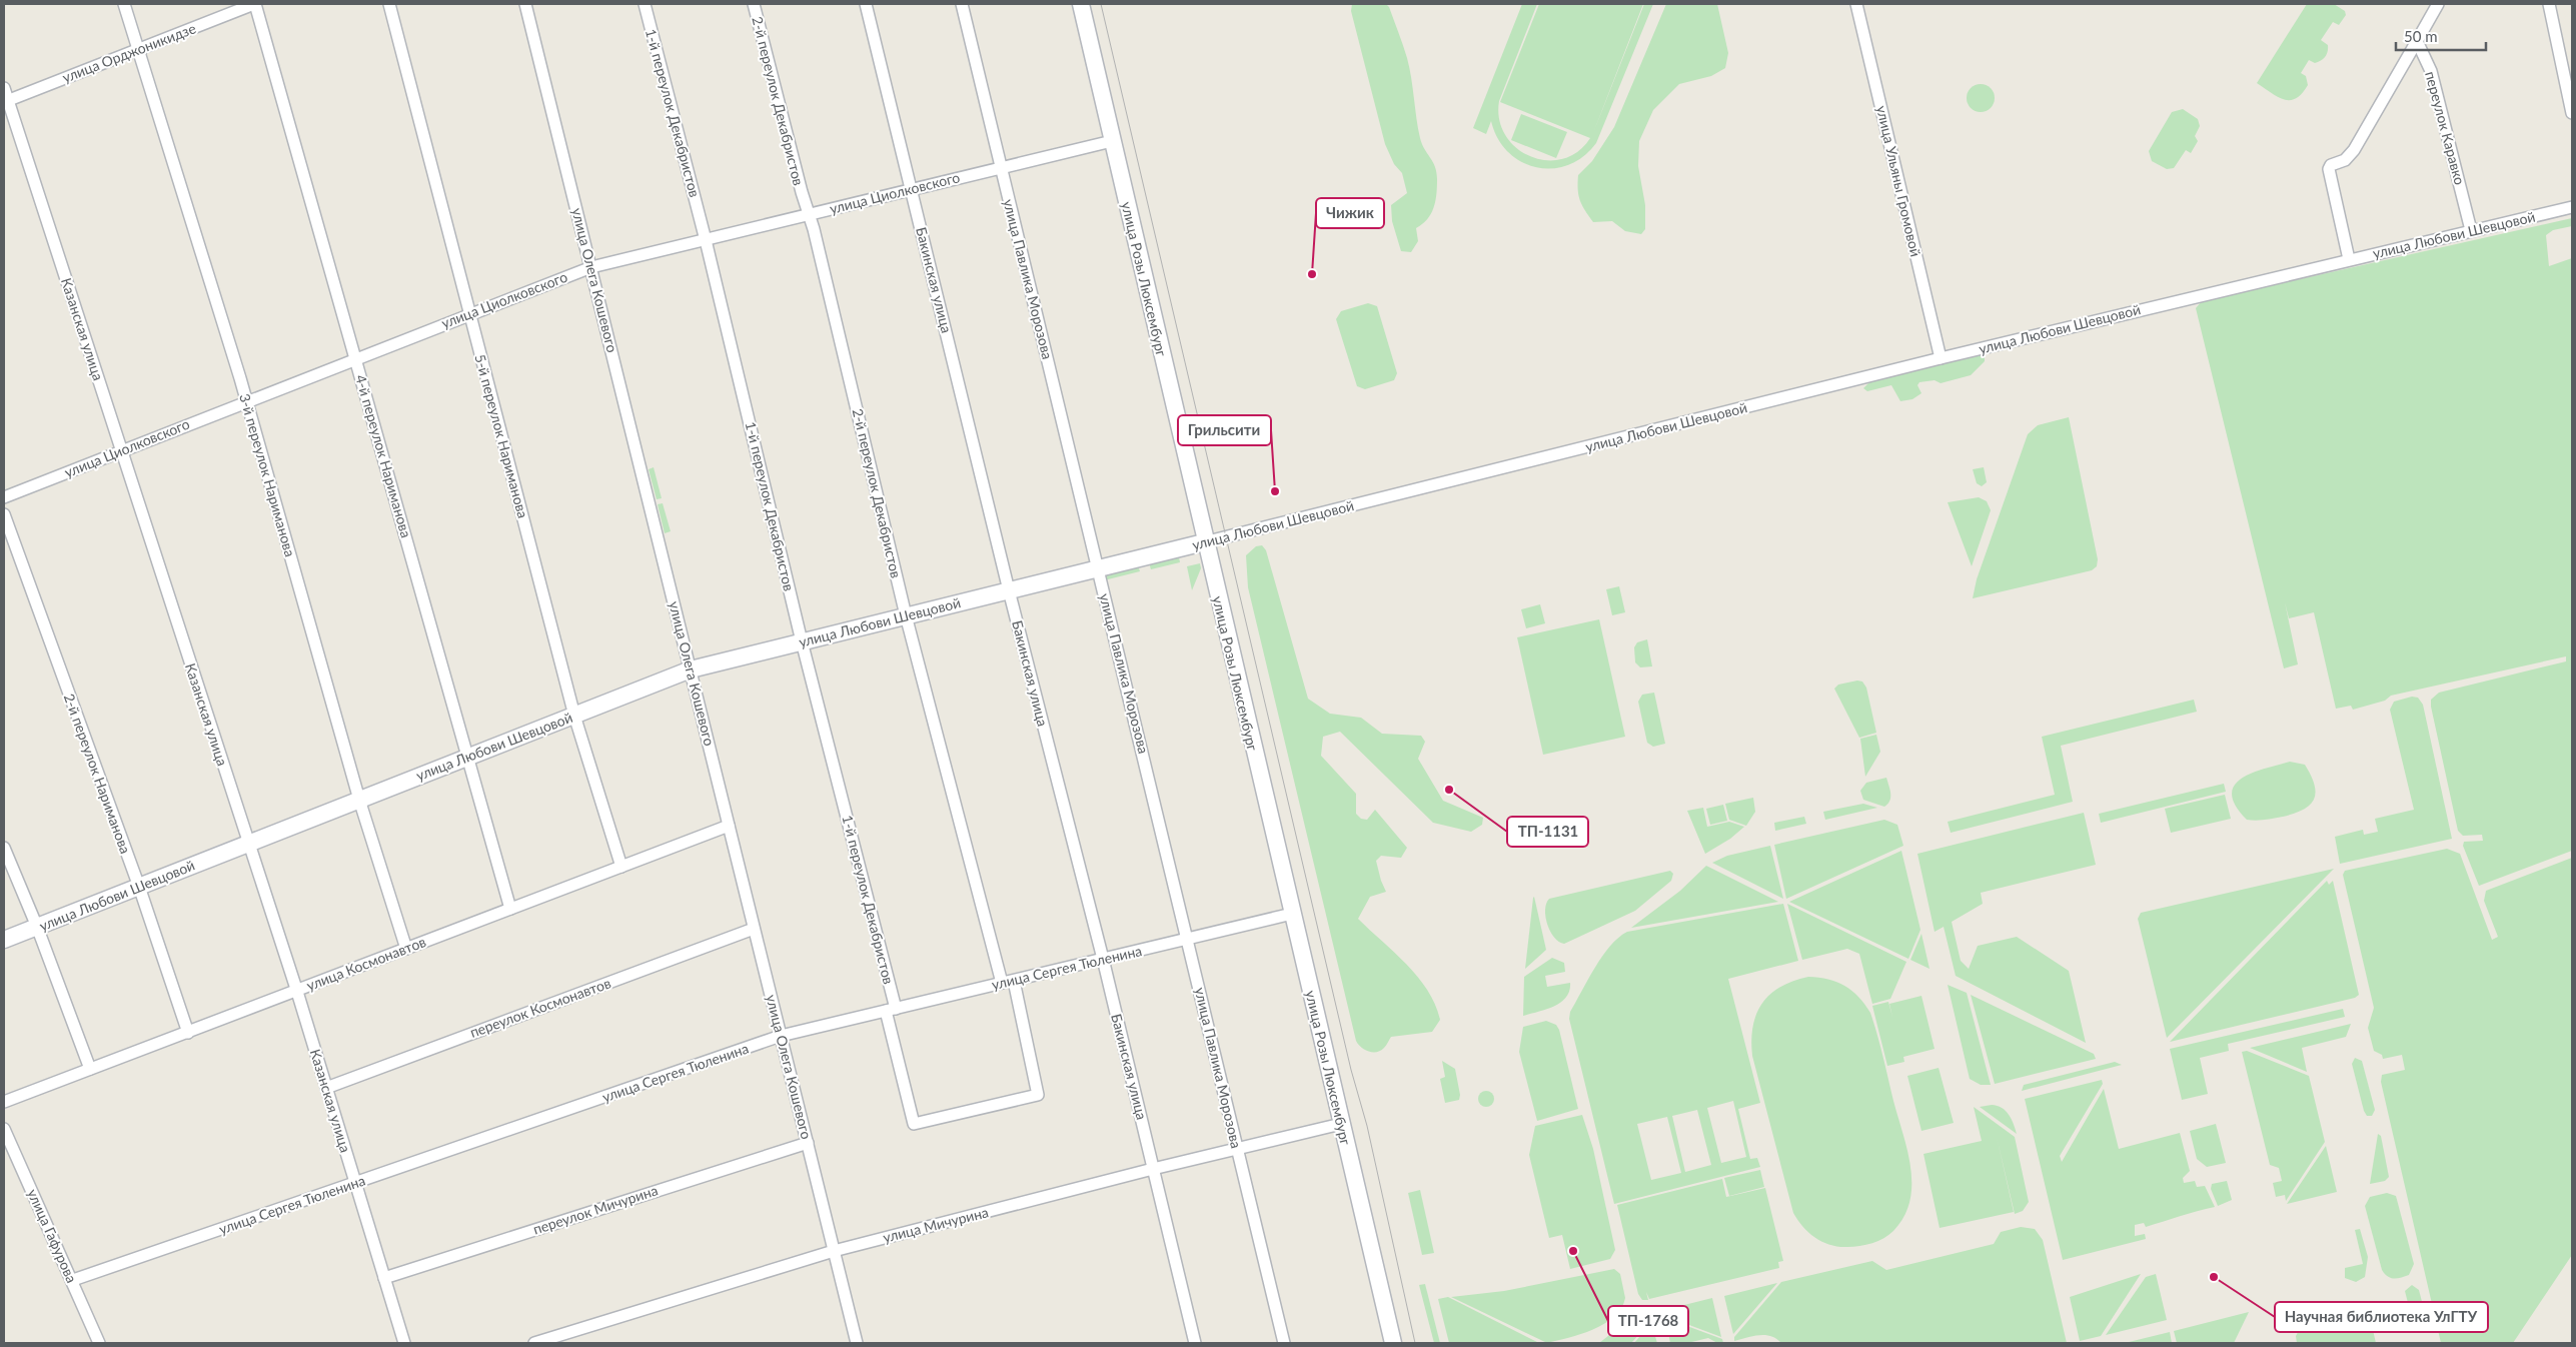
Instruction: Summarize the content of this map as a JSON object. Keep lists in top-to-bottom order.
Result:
{
  "streets": {
    "main road": ["улица Любови Шевцовой", "улица Розы Люксембург"],
    "street": [
      "улица Орджоникидзе",
      "2-й переулок Декабристов",
      "1-й переулок Декабристов",
      "переулок Каравко",
      "улица Ульяны Громовой",
      "улица Циолковского",
      "улица Павлика Морозова",
      "улица Олега Кошевого",
      "Бакинская улица",
      "Казанская улица",
      "5-й переулок Нариманова",
      "4-й переулок Нариманова",
      "3-й переулок Нариманова",
      "2-й переулок Нариманова",
      "улица Космонавтов",
      "улица Сергея Тюленина",
      "переулок Космонавтов",
      "переулок Мичурина",
      "улица Мичурина",
      "улица Гафурова"
    ]
  },
  "crossings": [
    ["улица Орджоникидзе", "Казанская улица"],
    ["улица Орджоникидзе", "4-й переулок Нариманова"],
    ["улица Орджоникидзе", "3-й переулок Нариманова"],
    ["2-й переулок Декабристов", "улица Циолковского"],
    ["2-й переулок Декабристов", "улица Любови Шевцовой"],
    ["2-й переулок Декабристов", "улица Сергея Тюленина"],
    ["1-й переулок Декабристов", "улица Циолковского"],
    ["1-й переулок Декабристов", "улица Любови Шевцовой"],
    ["1-й переулок Декабристов", "улица Сергея Тюленина"],
    ["переулок Каравко", "улица Любови Шевцовой"],
    ["улица Ульяны Громовой", "улица Любови Шевцовой"],
    ["улица Циолковского", "улица Павлика Морозова"],
    ["улица Циолковского", "улица Розы Люксембург"],
    ["улица Циолковского", "улица Олега Кошевого"],
    ["улица Циолковского", "Бакинская улица"],
    ["улица Циолковского", "Казанская улица"],
    ["улица Циолковского", "5-й переулок Нариманова"],
    ["улица Циолковского", "4-й переулок Нариманова"],
    ["улица Циолковского", "3-й переулок Нариманова"],
    ["улица Любови Шевцовой", "улица Павлика Морозова"],
    ["улица Любови Шевцовой", "улица Розы Люксембург"],
    ["улица Любови Шевцовой", "улица Олега Кошевого"],
    ["улица Любови Шевцовой", "Бакинская улица"],
    ["улица Любови Шевцовой", "Казанская улица"],
    ["улица Любови Шевцовой", "5-й переулок Нариманова"],
    ["улица Любови Шевцовой", "4-й переулок Нариманова"],
    ["улица Любови Шевцовой", "3-й переулок Нариманова"],
    ["улица Любови Шевцовой", "2-й переулок Нариманова"],
    ["улица Павлика Морозова", "улица Сергея Тюленина"],
    ["улица Павлика Морозова", "улица Мичурина"],
    ["улица Розы Люксембург", "улица Сергея Тюленина"],
    ["улица Розы Люксембург", "улица Мичурина"],
    ["улица Олега Кошевого", "улица Космонавтов"],
    ["улица Олега Кошевого", "улица Сергея Тюленина"],
    ["улица Олега Кошевого", "переулок Космонавтов"],
    ["улица Олега Кошевого", "переулок Мичурина"],
    ["улица Олега Кошевого", "улица Мичурина"],
    ["Бакинская улица", "улица Сергея Тюленина"],
    ["Бакинская улица", "улица Мичурина"],
    ["Казанская улица", "улица Космонавтов"],
    ["Казанская улица", "улица Сергея Тюленина"],
    ["Казанская улица", "переулок Космонавтов"],
    ["Казанская улица", "переулок Мичурина"],
    ["5-й переулок Нариманова", "улица Космонавтов"],
    ["4-й переулок Нариманова", "улица Космонавтов"],
    ["3-й переулок Нариманова", "улица Космонавтов"],
    ["2-й переулок Нариманова", "улица Космонавтов"],
    ["улица Сергея Тюленина", "улица Гафурова"]
  ],
  "places": [
    "Чижик",
    "Грильсити",
    "ТП-1131",
    "ТП-1768",
    "Научная библиотека УлГТУ"
  ],
  "scale_bar": "50 m"
}
